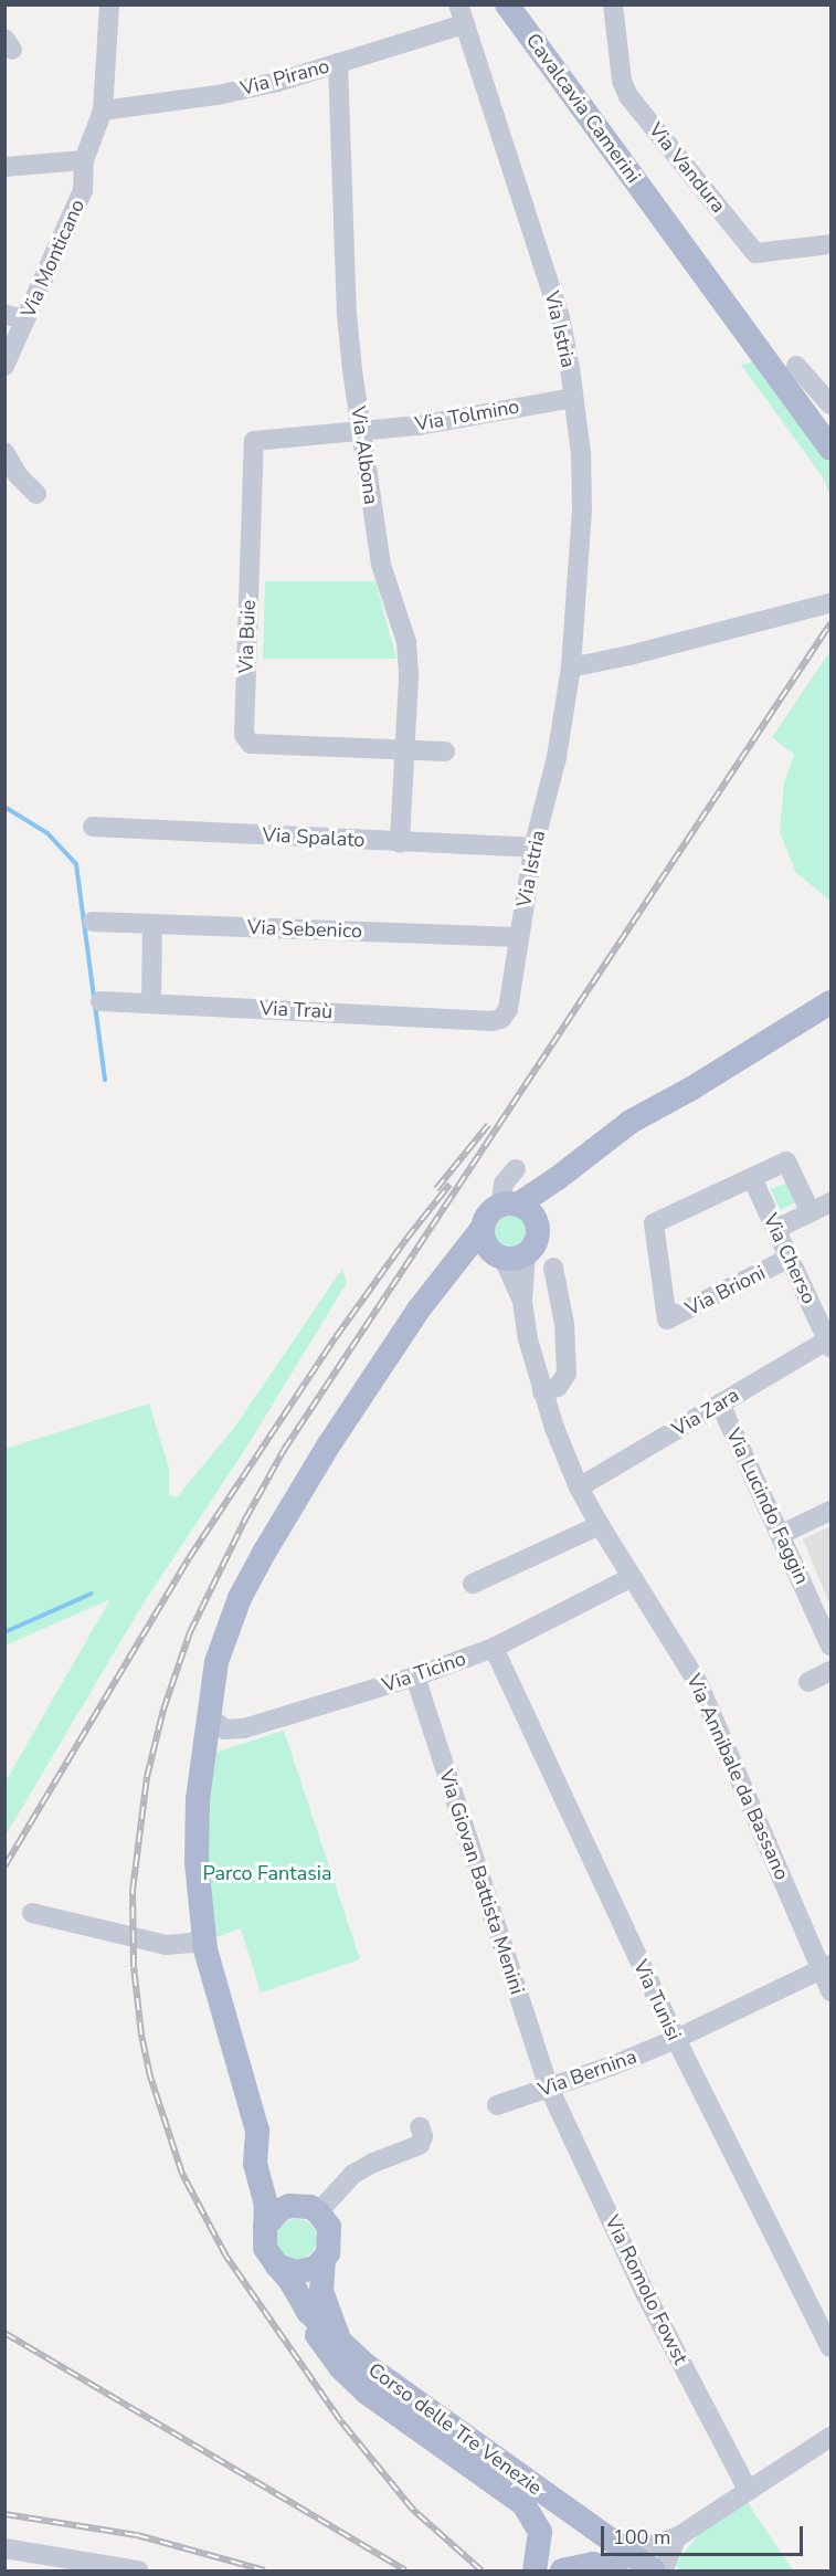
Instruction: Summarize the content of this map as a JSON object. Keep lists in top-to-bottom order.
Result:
{
  "streets": {
    "main road": ["Cavalcavia Camerini", "Via Annibale da Bassano", "Corso delle Tre Venezie"],
    "street": [
      "Via Pirano",
      "Via Vandura",
      "Via Monticano",
      "Via Istria",
      "Via Tolmino",
      "Via Albona",
      "Via Buie",
      "Via Spalato",
      "Via Sebenico",
      "Via Traù",
      "Via Cherso",
      "Via Brioni",
      "Via Zara",
      "Via Lucindo Faggin",
      "Via Ticino",
      "Via Giovan Battista Menini",
      "Via Tunisi",
      "Via Bernina",
      "Via Romolo Fowst"
    ]
  },
  "crossings": [
    ["Via Pirano", "Via Monticano"],
    ["Via Pirano", "Via Istria"],
    ["Via Pirano", "Via Albona"],
    ["Via Istria", "Via Tolmino"],
    ["Via Istria", "Via Spalato"],
    ["Via Istria", "Via Sebenico"],
    ["Via Istria", "Via Traù"],
    ["Via Tolmino", "Via Albona"],
    ["Via Tolmino", "Via Buie"],
    ["Via Albona", "Via Buie"],
    ["Via Albona", "Via Spalato"],
    ["Via Cherso", "Via Brioni"],
    ["Via Cherso", "Via Zara"],
    ["Via Zara", "Via Lucindo Faggin"],
    ["Via Zara", "Via Annibale da Bassano"],
    ["Via Ticino", "Via Annibale da Bassano"],
    ["Via Ticino", "Via Giovan Battista Menini"],
    ["Via Ticino", "Via Tunisi"],
    ["Via Ticino", "Corso delle Tre Venezie"],
    ["Via Annibale da Bassano", "Via Bernina"],
    ["Via Annibale da Bassano", "Corso delle Tre Venezie"],
    ["Via Giovan Battista Menini", "Via Bernina"],
    ["Via Giovan Battista Menini", "Via Romolo Fowst"],
    ["Via Tunisi", "Via Bernina"],
    ["Via Bernina", "Via Romolo Fowst"]
  ],
  "parks": ["Parco Fantasia"],
  "scale_bar": "100 m"
}
